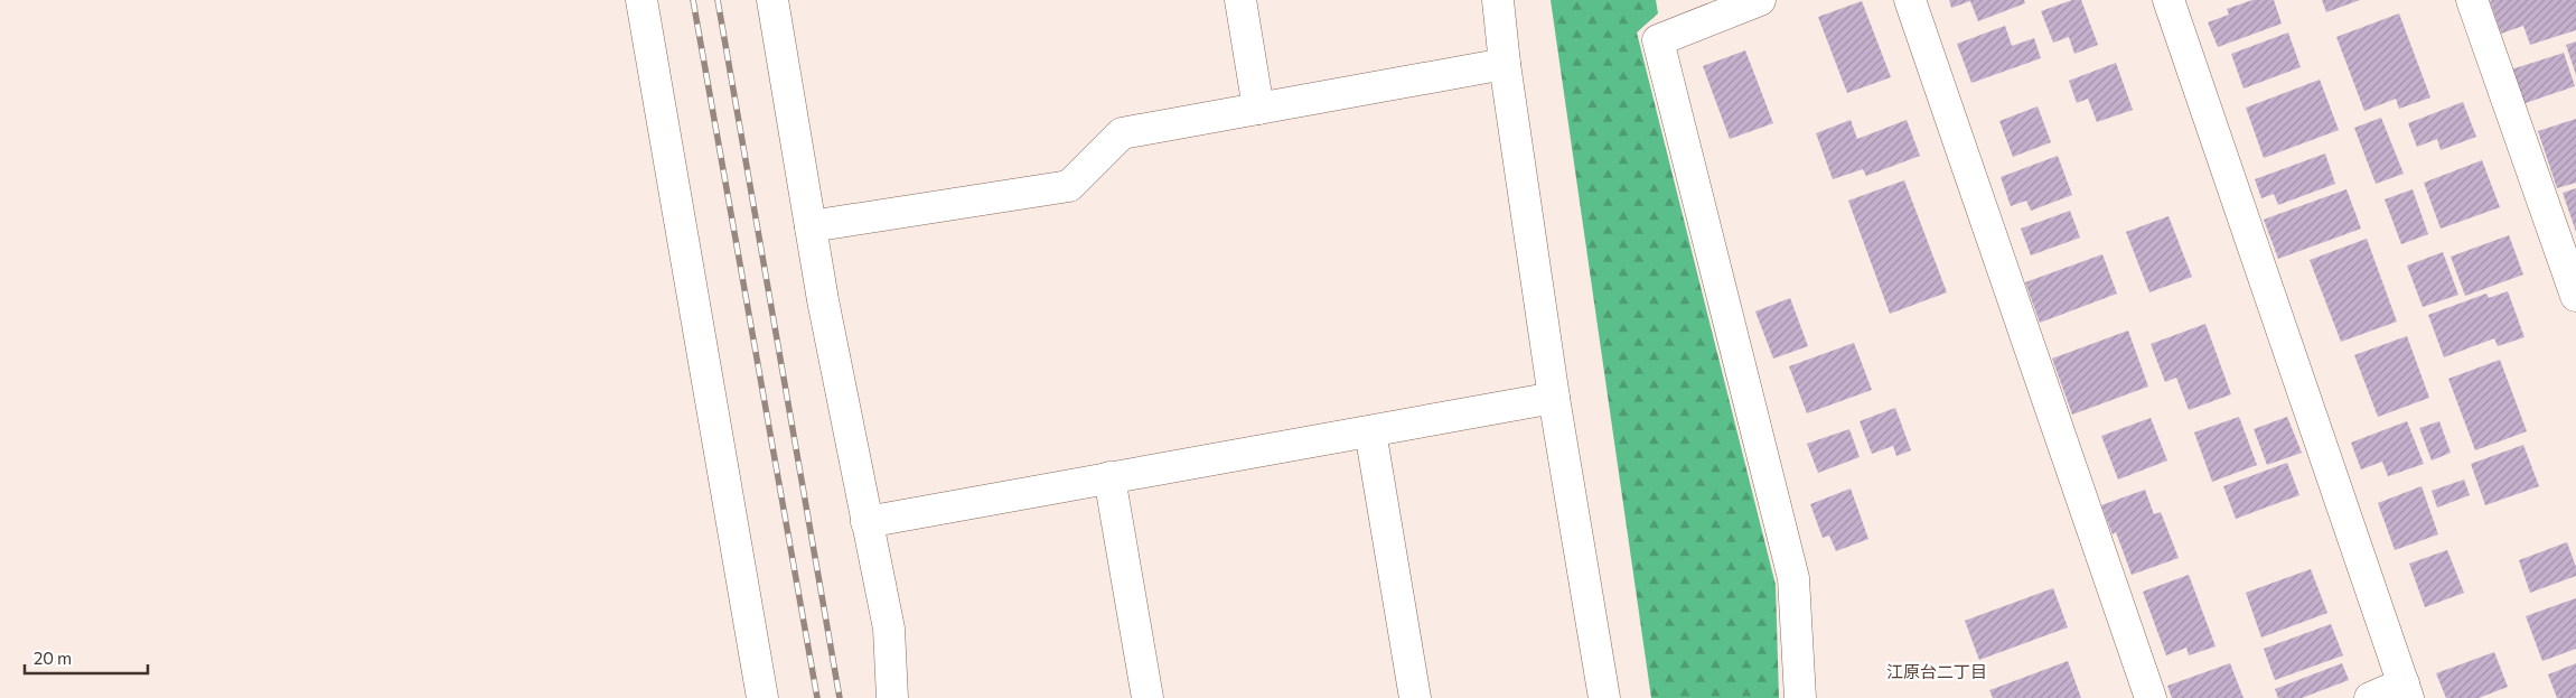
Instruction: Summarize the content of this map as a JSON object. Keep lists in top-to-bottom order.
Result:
{
  "districts": ["江原台二丁目"],
  "scale_bar": "20 m"
}
